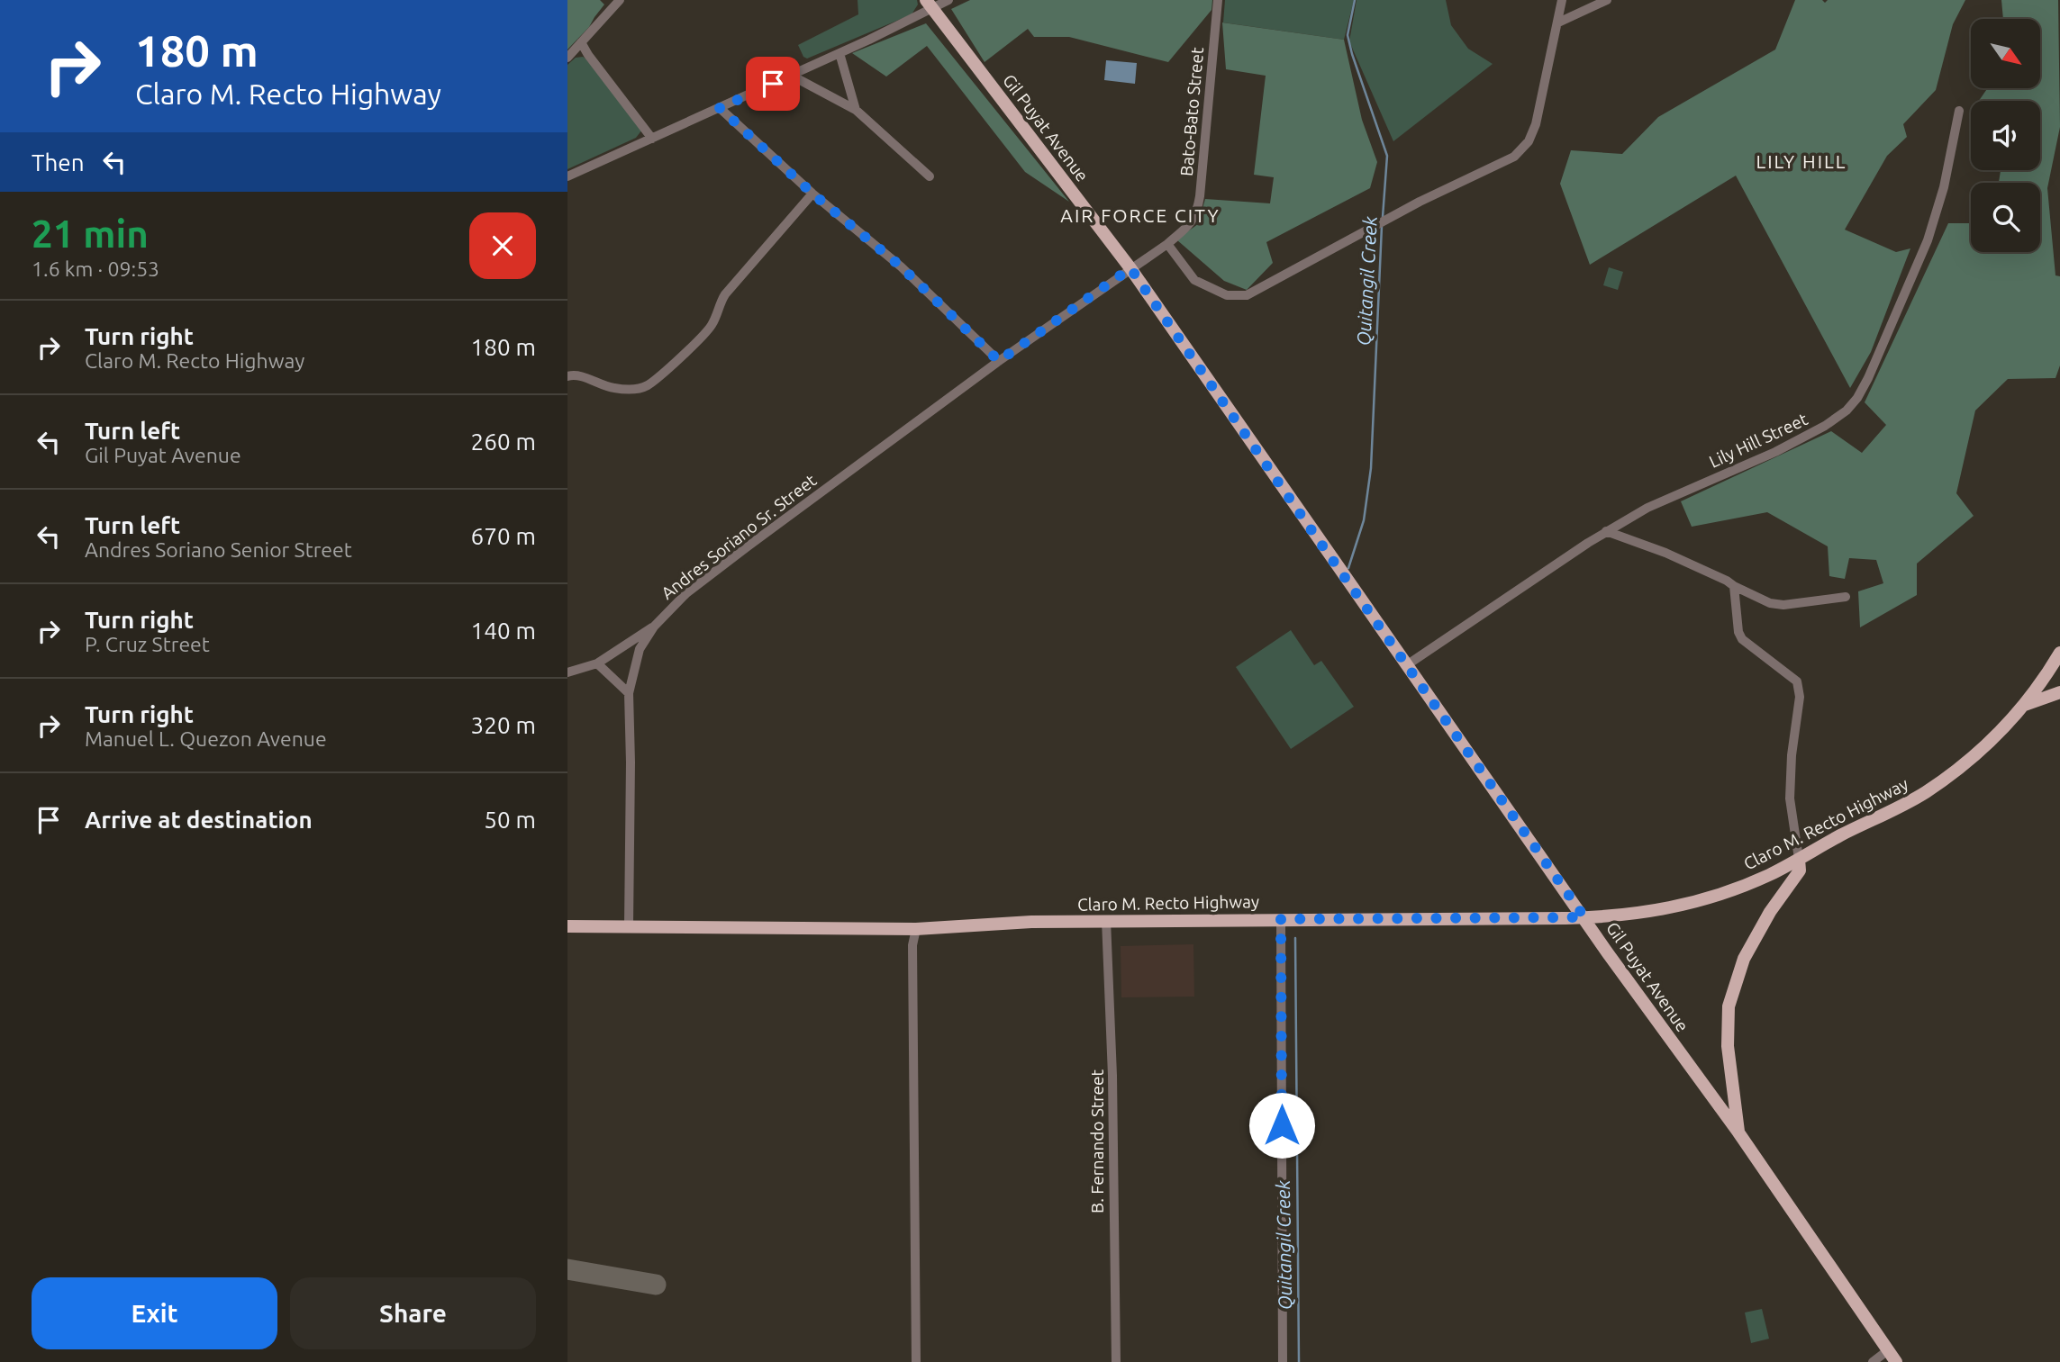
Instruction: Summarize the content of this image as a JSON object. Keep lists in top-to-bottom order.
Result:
{
  "streets": {
    "main road": ["Gil Puyat Avenue", "Claro M. Recto Highway"],
    "street": [
      "Bato-Bato Street",
      "Lily Hill Street",
      "Andres Soriano Sr. Street",
      "B. Fernando Street"
    ]
  },
  "crossings": [
    ["Bato-Bato Street", "Gil Puyat Avenue"],
    ["Bato-Bato Street", "Andres Soriano Sr. Street"],
    ["Gil Puyat Avenue", "Lily Hill Street"],
    ["Gil Puyat Avenue", "Andres Soriano Sr. Street"],
    ["Gil Puyat Avenue", "Claro M. Recto Highway"],
    ["Andres Soriano Sr. Street", "Claro M. Recto Highway"],
    ["Claro M. Recto Highway", "B. Fernando Street"]
  ],
  "districts": ["LILY HILL", "AIR FORCE CITY"],
  "water": ["Quitangil Creek"],
  "north": "bottom right",
  "page": {
    "turn": ["180 m", "Claro M. Recto Highway"],
    "then": "Then",
    "heading": ["21 min", "1.6 km · 09:53"],
    "list": [
      {
        "name": "Turn right",
        "note": "Claro M. Recto Highway",
        "value": "180 m"
      },
      {
        "name": "Turn left",
        "note": "Gil Puyat Avenue",
        "value": "260 m"
      },
      {
        "name": "Turn left",
        "note": "Andres Soriano Senior Street",
        "value": "670 m"
      },
      {
        "name": "Turn right",
        "note": "P. Cruz Street",
        "value": "140 m"
      },
      {
        "name": "Turn right",
        "note": "Manuel L. Quezon Avenue",
        "value": "320 m"
      },
      {
        "name": "Arrive at destination",
        "value": "50 m"
      }
    ],
    "buttons": ["Exit", "Share"]
  }
}
